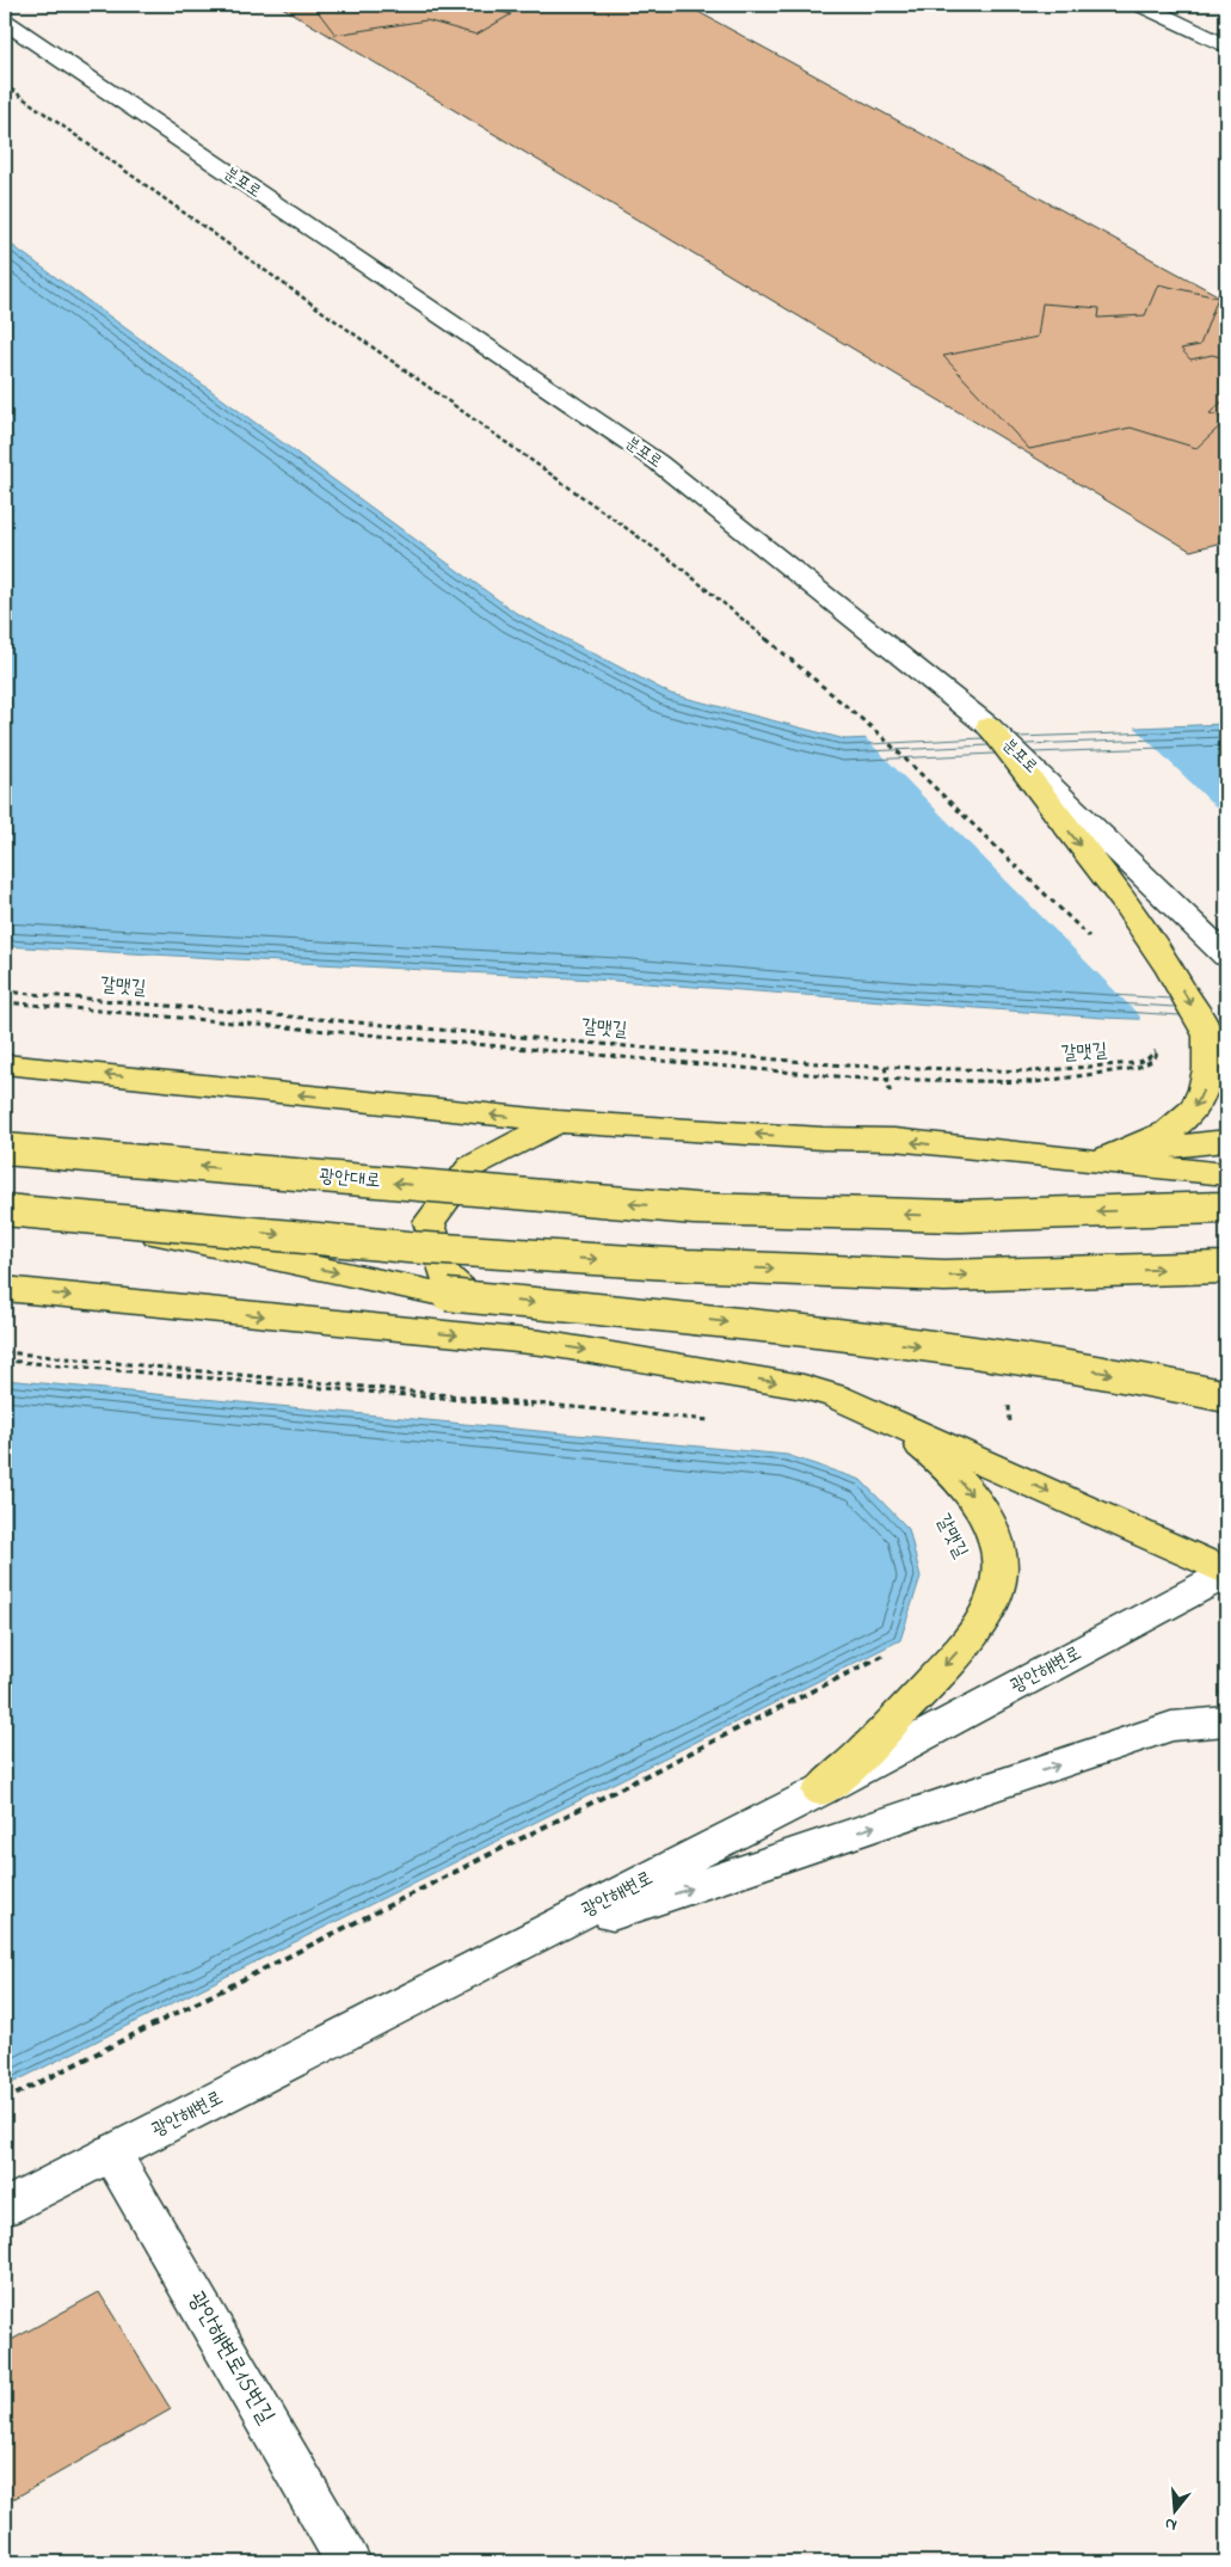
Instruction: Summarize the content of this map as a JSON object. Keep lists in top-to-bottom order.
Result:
{
  "streets": {
    "highway": ["광안대로"],
    "main road": ["분포로", "광안해변로", "광안해변로15번길"],
    "path": ["갈맷길"]
  },
  "crossings": [
    ["광안해변로", "광안해변로15번길"]
  ],
  "north": "bottom"
}
